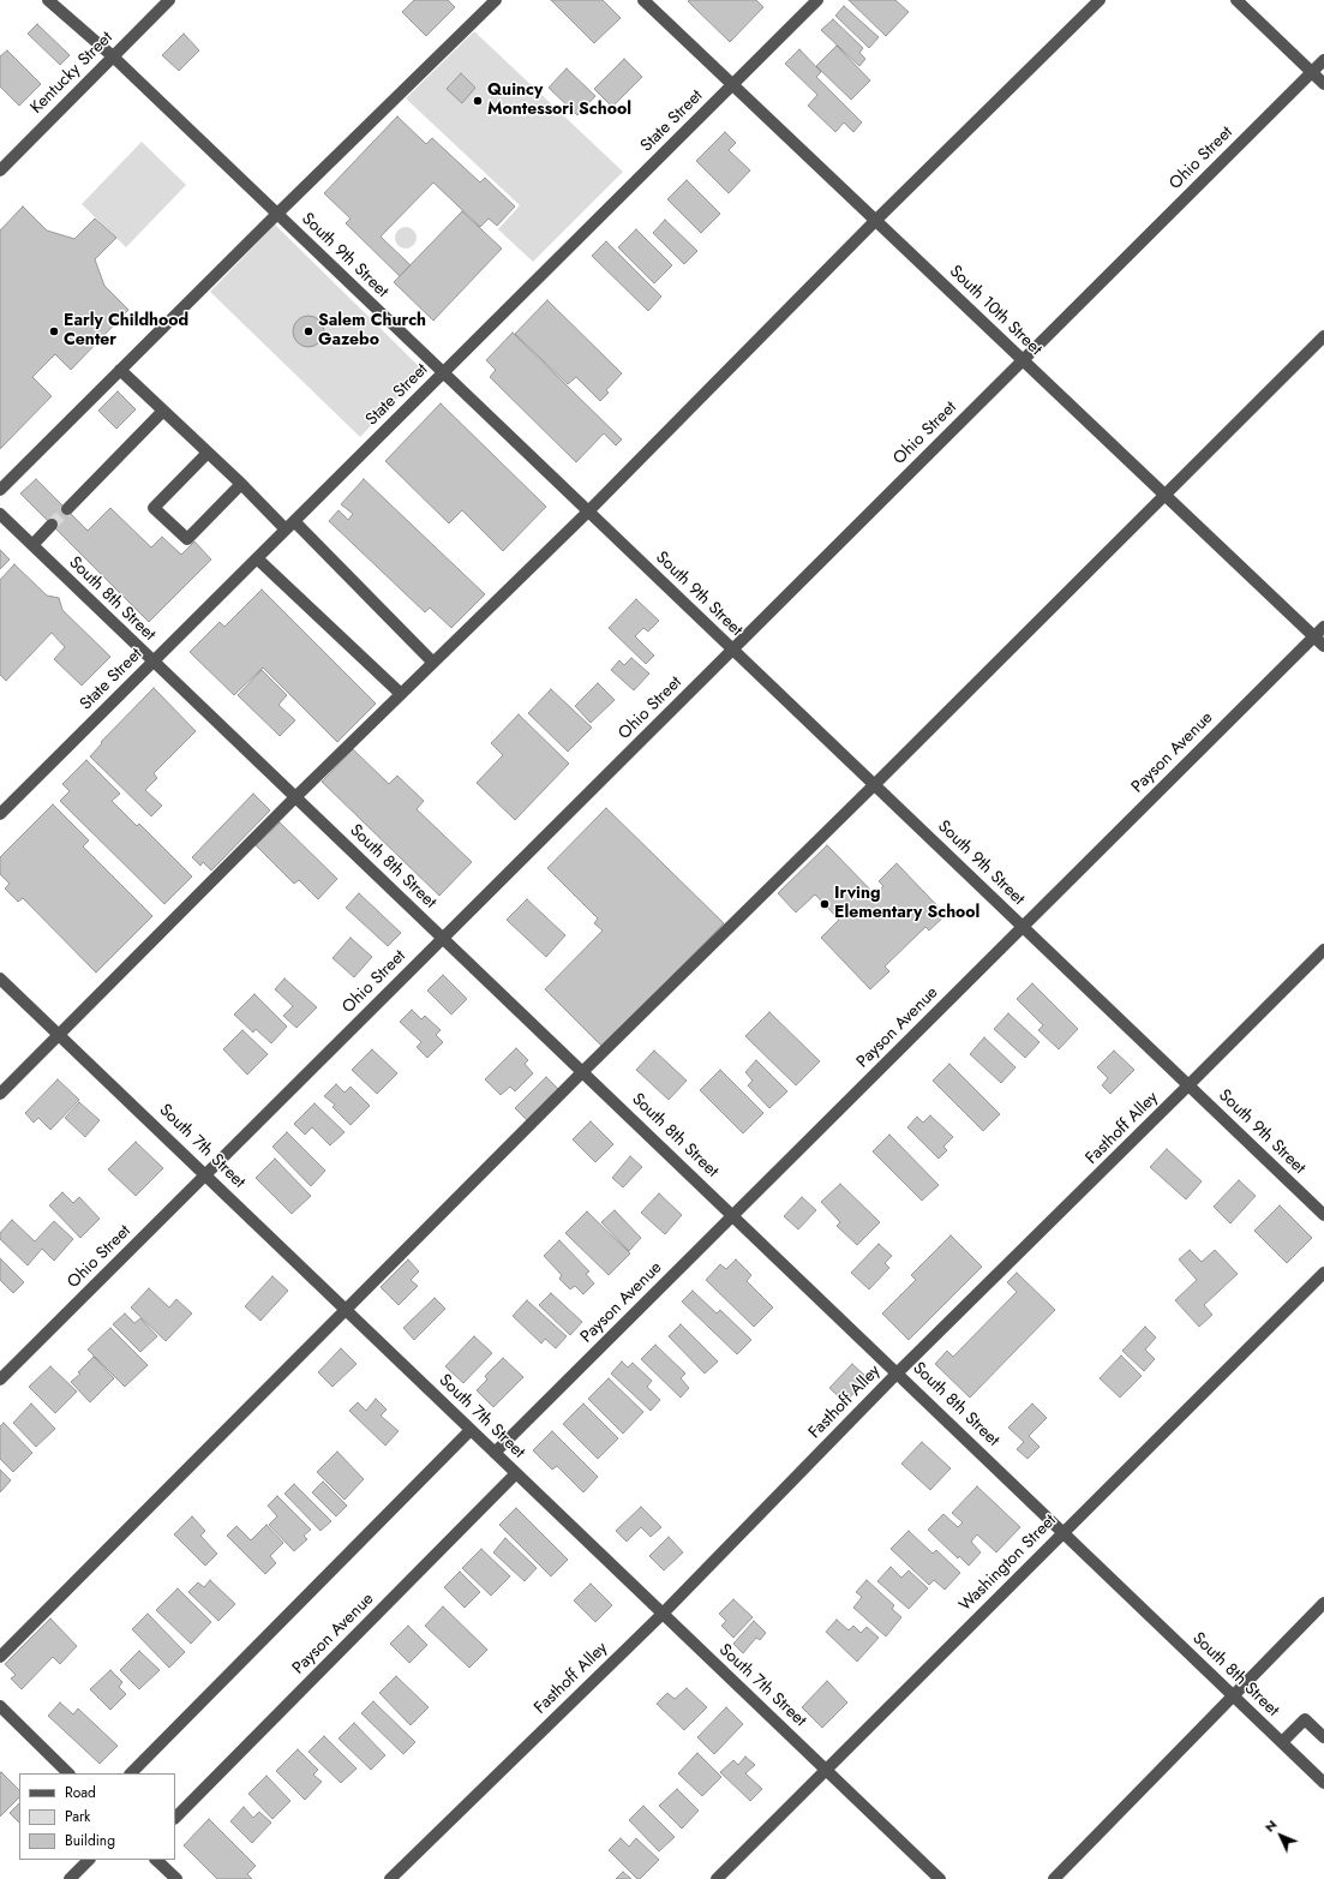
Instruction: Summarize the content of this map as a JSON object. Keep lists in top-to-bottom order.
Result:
{
  "streets": {
    "street": [
      "Kentucky Street",
      "State Street",
      "Ohio Street",
      "South 9th Street",
      "South 10th Street",
      "South 8th Street",
      "Payson Avenue",
      "Fasthoff Alley",
      "South 7th Street",
      "Washington Street"
    ]
  },
  "crossings": [
    ["Kentucky Street", "South 9th Street"],
    ["State Street", "South 9th Street"],
    ["State Street", "South 10th Street"],
    ["State Street", "South 8th Street"],
    ["Ohio Street", "South 9th Street"],
    ["Ohio Street", "South 10th Street"],
    ["Ohio Street", "South 8th Street"],
    ["Ohio Street", "South 7th Street"],
    ["South 9th Street", "Payson Avenue"],
    ["South 9th Street", "Fasthoff Alley"],
    ["South 10th Street", "Payson Avenue"],
    ["South 8th Street", "Payson Avenue"],
    ["South 8th Street", "Fasthoff Alley"],
    ["South 8th Street", "Washington Street"],
    ["Payson Avenue", "South 7th Street"],
    ["Fasthoff Alley", "South 7th Street"],
    ["South 7th Street", "Washington Street"]
  ],
  "places": [
    "Quincy Montessori School",
    "Early Childhood Center",
    "Salem Church Gazebo",
    "Irving Elementary School"
  ],
  "legend": ["Road", "Park", "Building"],
  "north": "top left"
}
